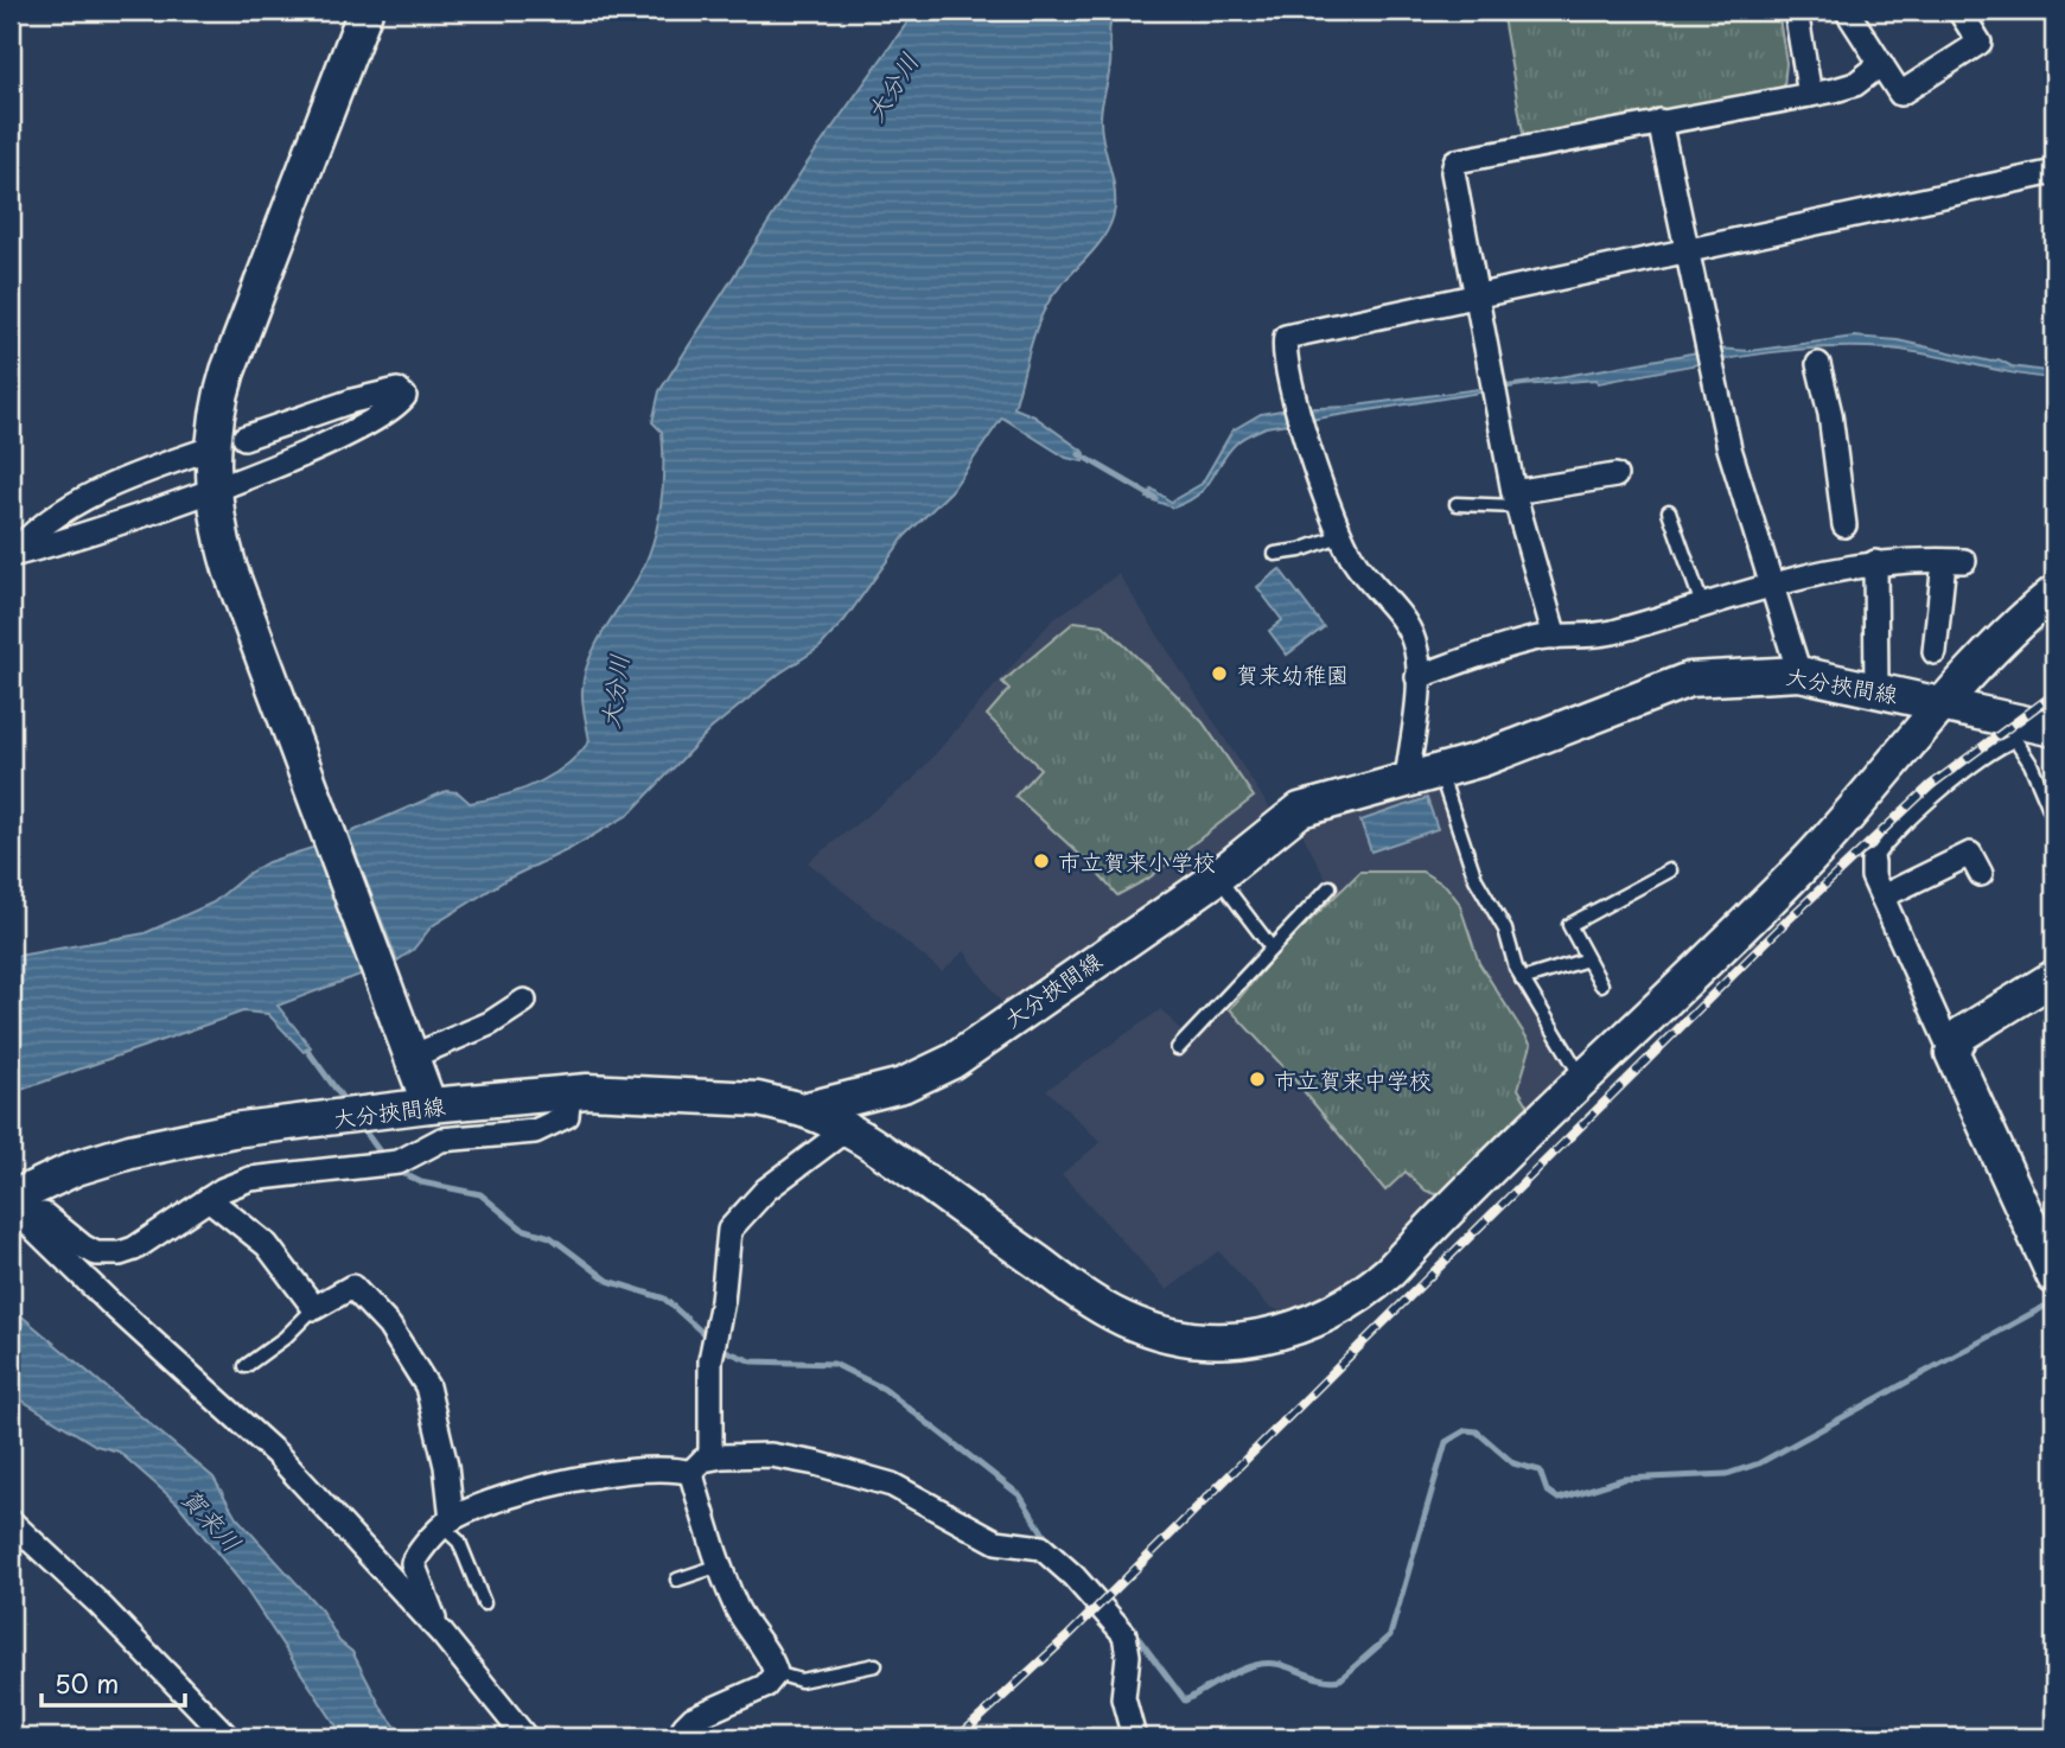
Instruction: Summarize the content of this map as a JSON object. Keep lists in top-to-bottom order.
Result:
{
  "streets": {
    "street": ["大分挾間線"]
  },
  "water": ["大分川", "賀来川"],
  "places": ["賀来幼稚園", "市立賀来小学校", "市立賀来中学校"],
  "scale_bar": "50 m"
}
